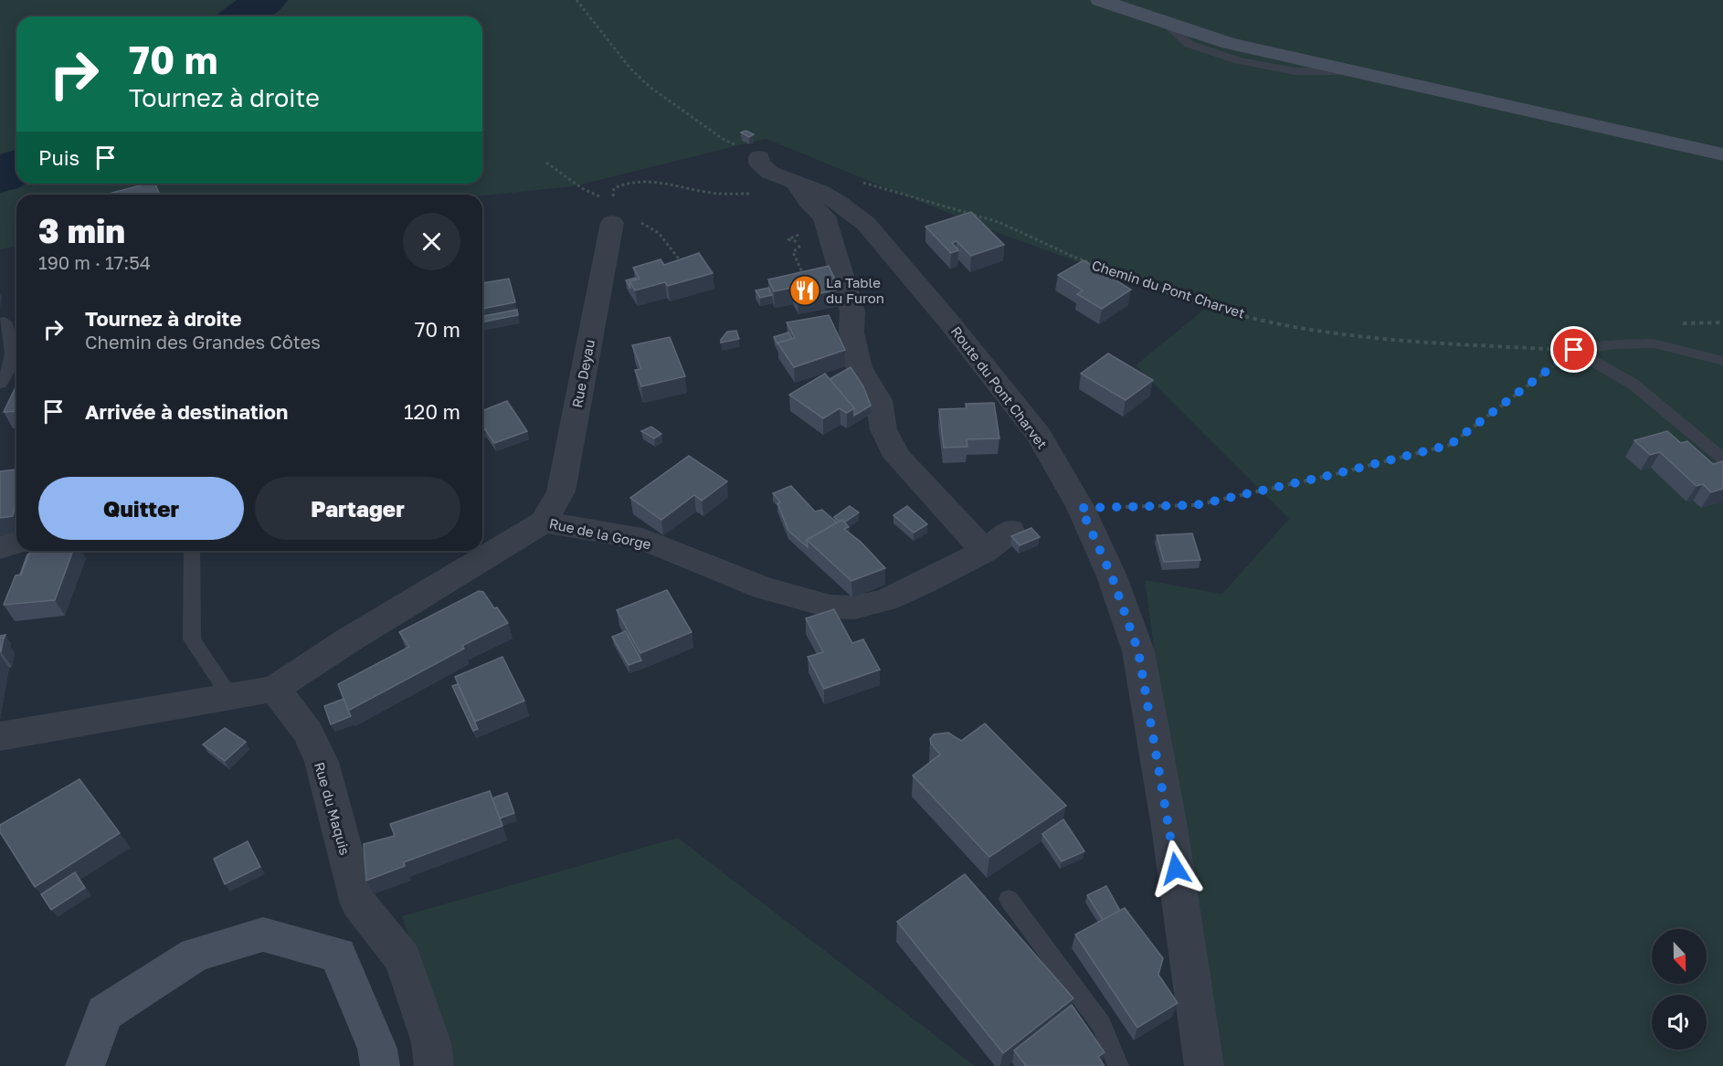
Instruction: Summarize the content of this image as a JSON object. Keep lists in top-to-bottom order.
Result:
{
  "streets": {
    "street": [
      "Rue Deyau",
      "Route du Pont Charvet",
      "Rue de la Gorge",
      "Rue du Maquis"
    ],
    "path": ["Chemin du Pont Charvet"]
  },
  "crossings": [
    ["Rue Deyau", "Rue de la Gorge"],
    ["Rue de la Gorge", "Rue du Maquis"]
  ],
  "places": {
    "restaurant": ["La Table du Furon"]
  },
  "north": "bottom",
  "page": {
    "turn": ["70 m", "Tournez à droite"],
    "then": "Puis",
    "heading": ["3 min", "190 m · 17:54"],
    "list": [
      {
        "name": "Tournez à droite",
        "note": "Chemin des Grandes Côtes",
        "value": "70 m"
      },
      {
        "name": "Arrivée à destination",
        "value": "120 m"
      }
    ],
    "buttons": ["Quitter", "Partager"]
  }
}
